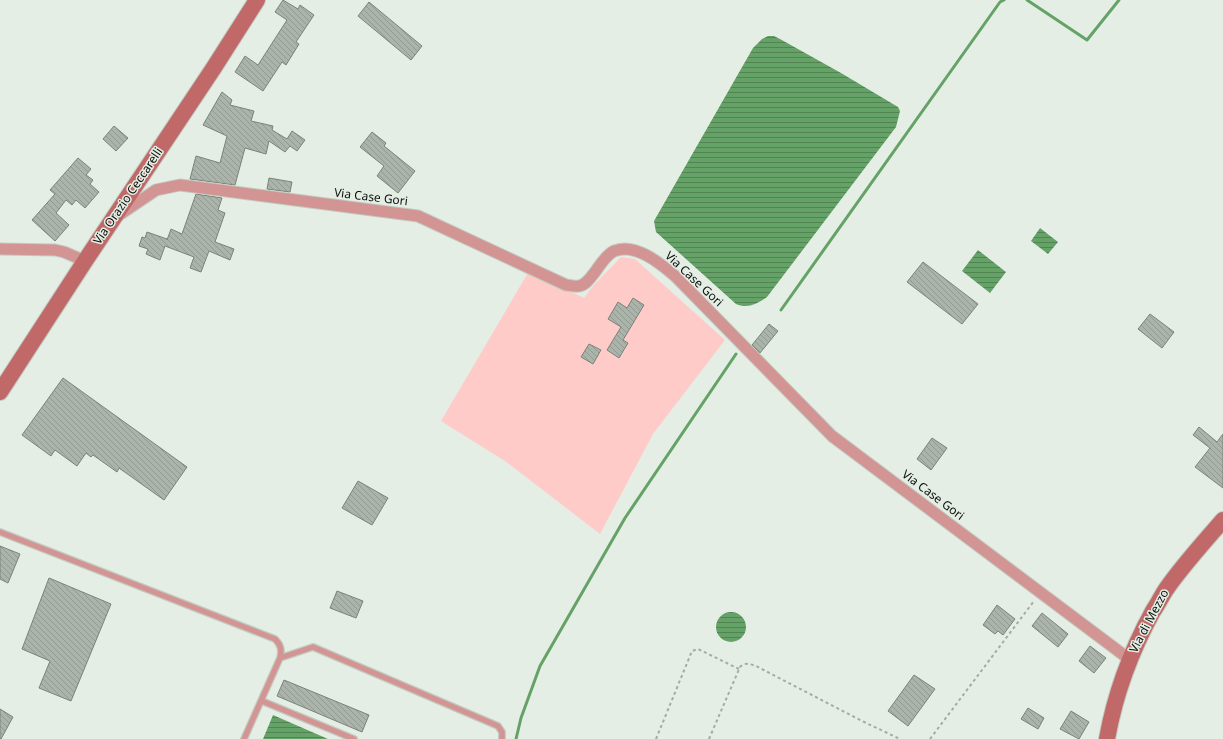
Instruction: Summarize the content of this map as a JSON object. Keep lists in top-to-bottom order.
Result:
{
  "streets": {
    "street": ["Via Orazio Ceccarelli", "Via Case Gori", "Via di Mezzo"]
  },
  "crossings": [
    ["Via Orazio Ceccarelli", "Via Case Gori"],
    ["Via Case Gori", "Via di Mezzo"]
  ]
}
